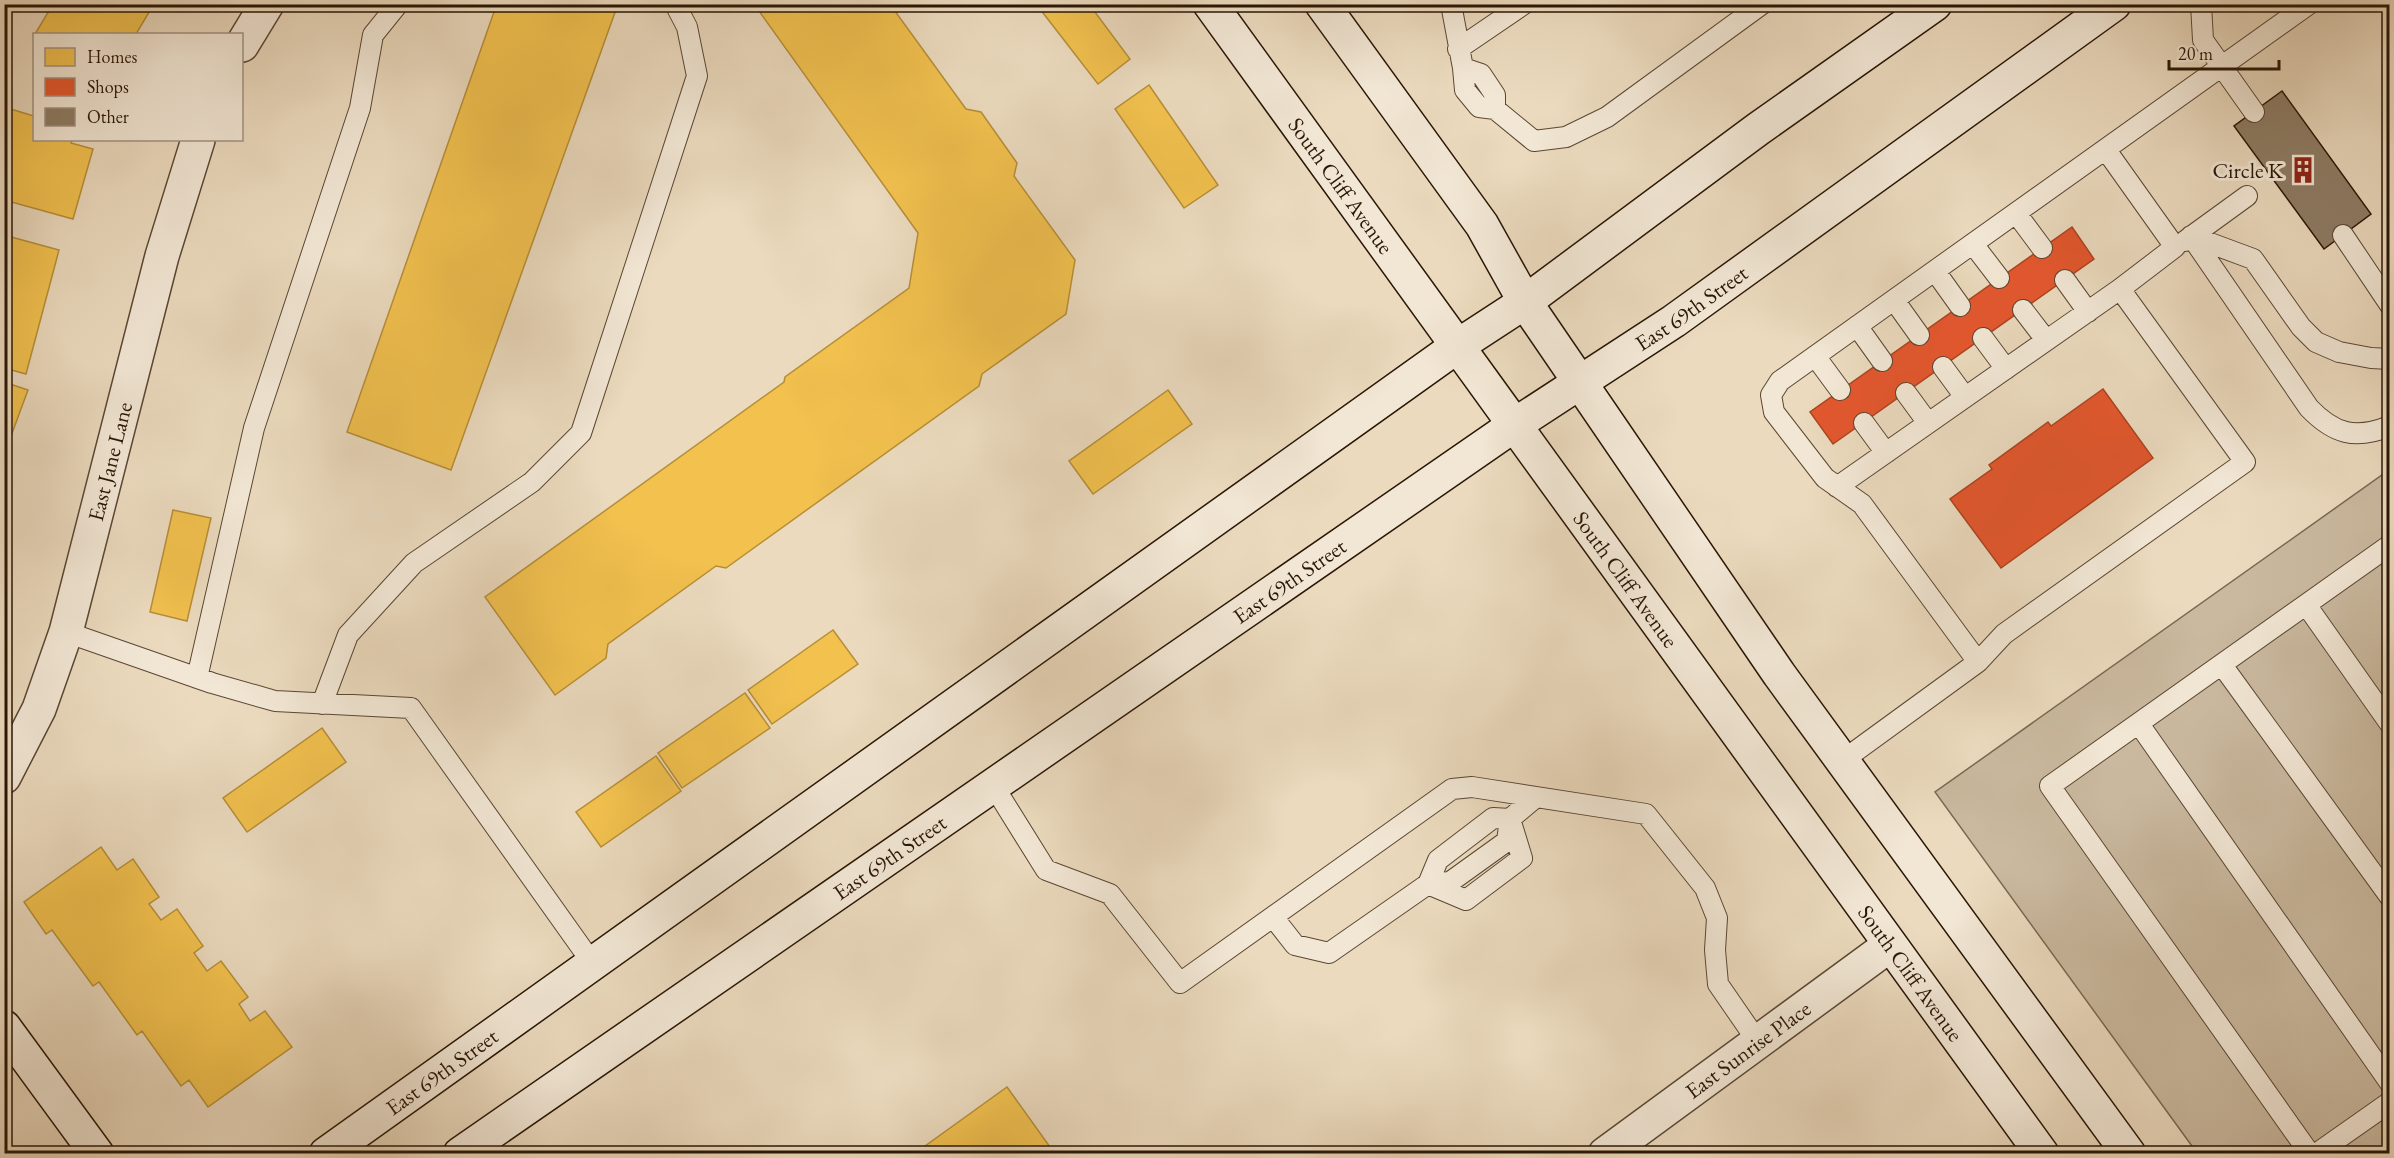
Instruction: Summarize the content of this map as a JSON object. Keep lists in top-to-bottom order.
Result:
{
  "streets": {
    "main road": [
      "South Cliff Avenue",
      "East 69th Street",
      "East Jane Lane",
      "East Sunrise Place"
    ]
  },
  "crossings": [
    ["South Cliff Avenue", "East 69th Street"],
    ["South Cliff Avenue", "East Sunrise Place"]
  ],
  "places": {
    "building": ["Circle K"]
  },
  "legend": ["Homes", "Shops", "Other"],
  "scale_bar": "20 m"
}
